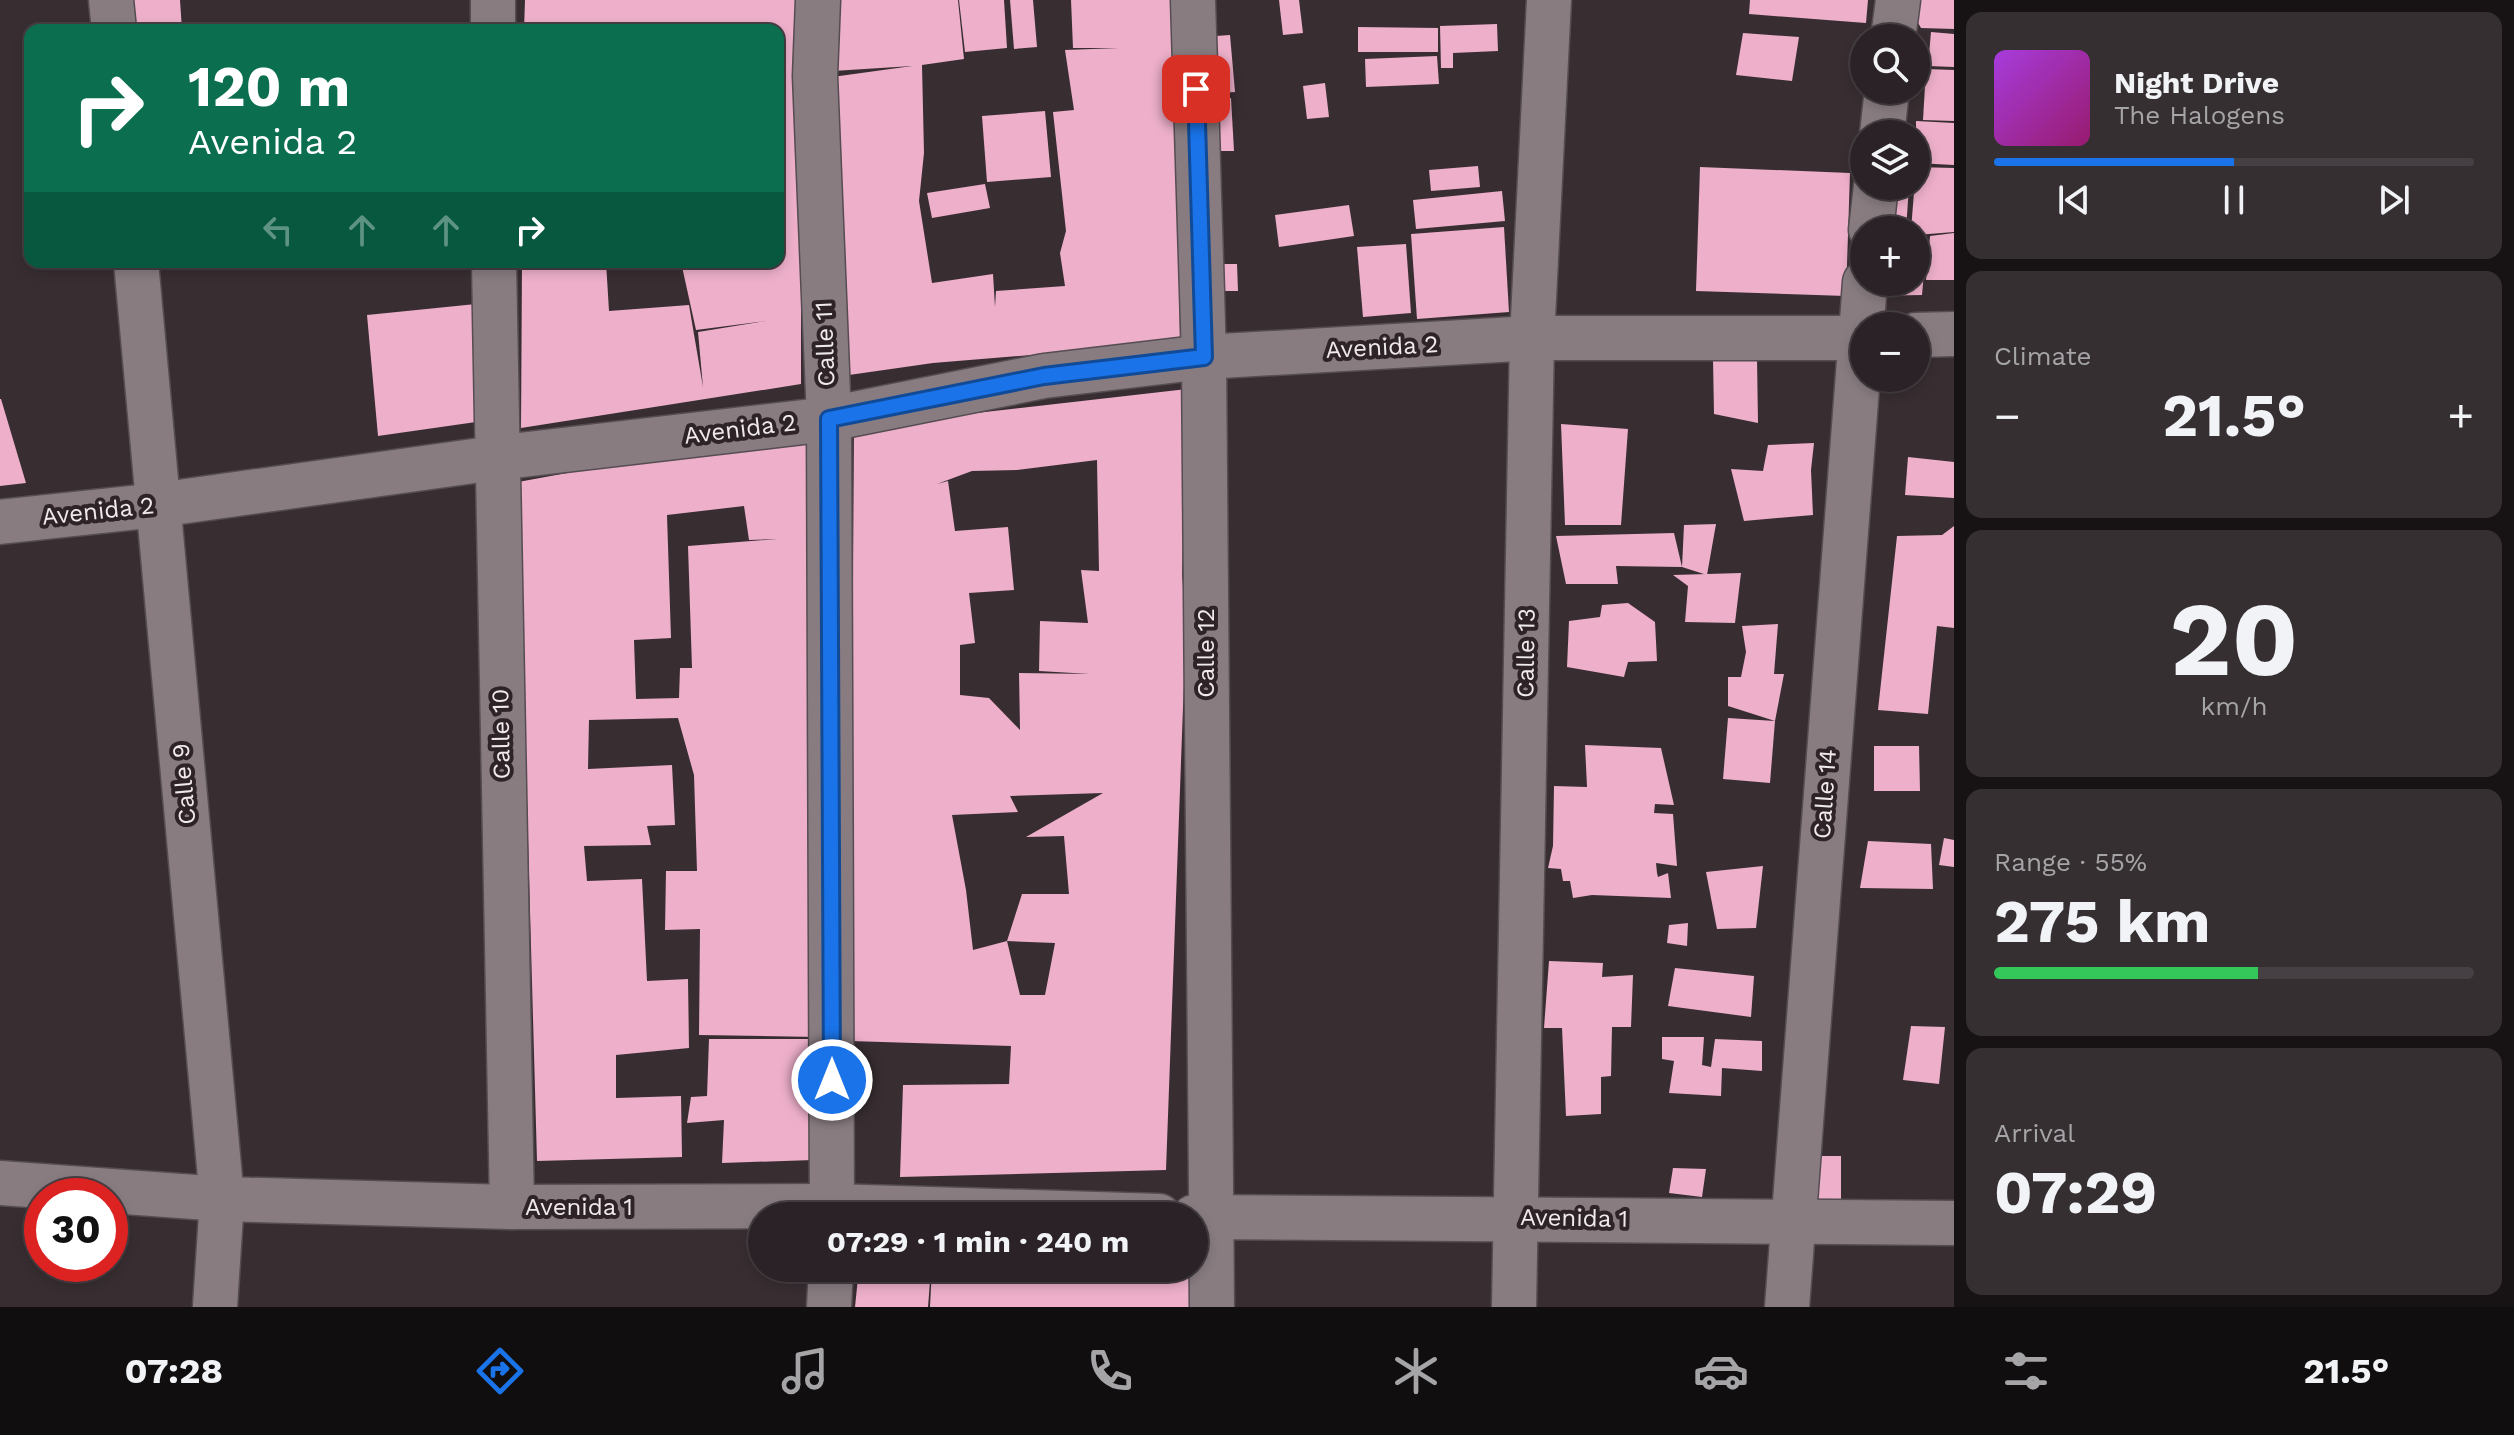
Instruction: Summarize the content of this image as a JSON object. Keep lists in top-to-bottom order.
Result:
{
  "streets": {
    "street": [
      "Calle 11",
      "Avenida 2",
      "Calle 12",
      "Calle 13",
      "Calle 10",
      "Calle 9",
      "Calle 14",
      "Avenida 1"
    ]
  },
  "crossings": [
    ["Calle 11", "Avenida 2"],
    ["Avenida 2", "Calle 12"],
    ["Avenida 2", "Calle 13"],
    ["Avenida 2", "Calle 10"],
    ["Avenida 2", "Calle 9"],
    ["Calle 13", "Avenida 1"],
    ["Calle 10", "Avenida 1"],
    ["Calle 9", "Avenida 1"],
    ["Calle 14", "Avenida 1"]
  ],
  "page": {
    "map_buttons": ["+", "−"],
    "turn": ["120 m", "Avenida 2"],
    "song": ["Night Drive", "The Halogens"],
    "tile": [
      "Climate",
      ["20", "km/h"],
      ["Range · 55%", "275 km"],
      ["Arrival", "07:29"]
    ],
    "heat": ["−", "21.5°", "+"],
    "limit": "30",
    "trip": "07:29 · 1 min · 240 m",
    "tabs": ["07:28", "21.5°"]
  }
}
